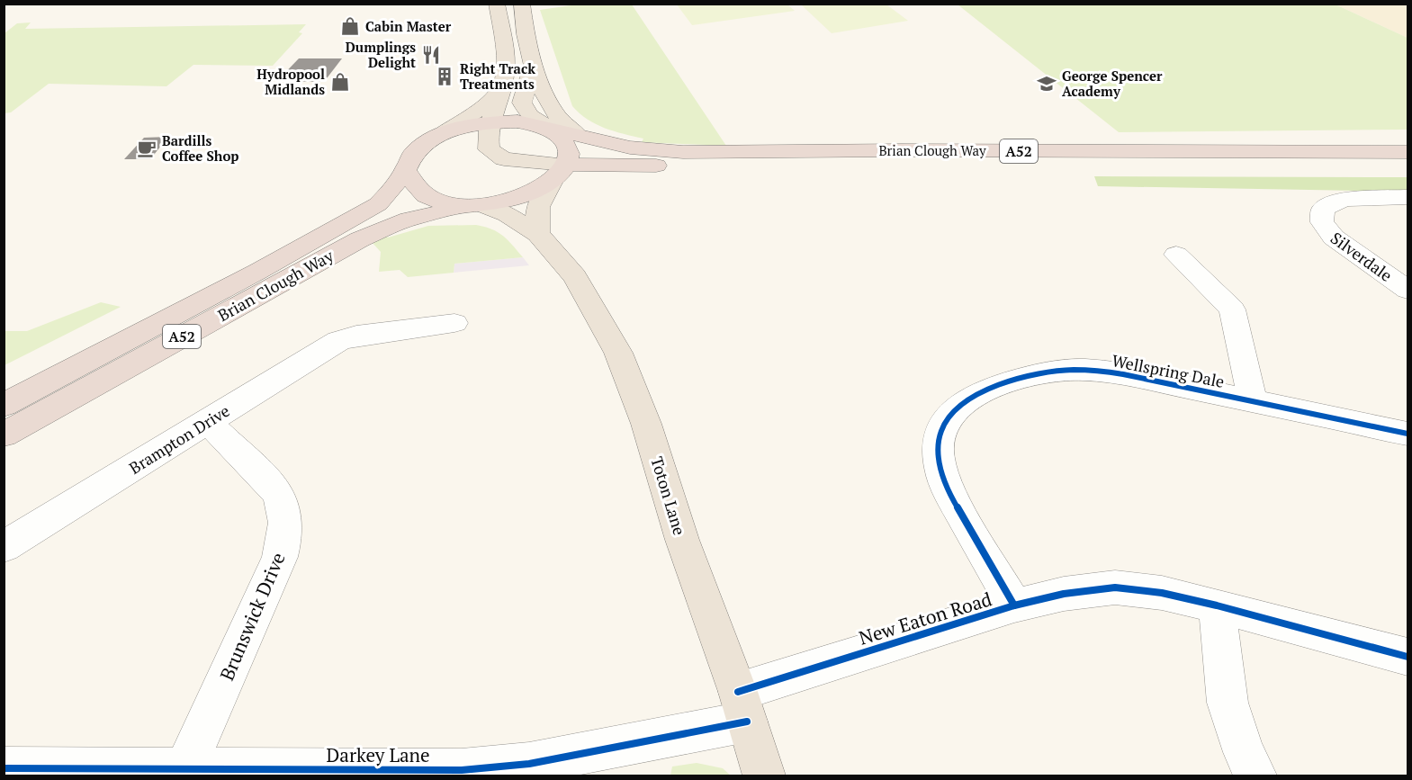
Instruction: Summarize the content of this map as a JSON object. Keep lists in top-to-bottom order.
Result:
{
  "streets": {
    "highway": ["Brian Clough Way", "A52"],
    "main road": ["Toton Lane"],
    "street": [
      "Silverdale",
      "Wellspring Dale",
      "Brampton Drive",
      "Brunswick Drive",
      "New Eaton Road",
      "Darkey Lane"
    ]
  },
  "crossings": [
    ["Brian Clough Way", "Toton Lane"],
    ["Wellspring Dale", "New Eaton Road"],
    ["Brampton Drive", "Brunswick Drive"],
    ["Toton Lane", "New Eaton Road"],
    ["Toton Lane", "Darkey Lane"],
    ["Brunswick Drive", "Darkey Lane"],
    ["New Eaton Road", "Darkey Lane"]
  ],
  "places": {
    "shop": ["Cabin Master", "Hydropool Midlands"],
    "restaurant": ["Dumplings Delight"],
    "building": ["Right Track Treatments"],
    "school or university": ["George Spencer Academy"],
    "cafe": ["Bardills Coffee Shop"]
  }
}
